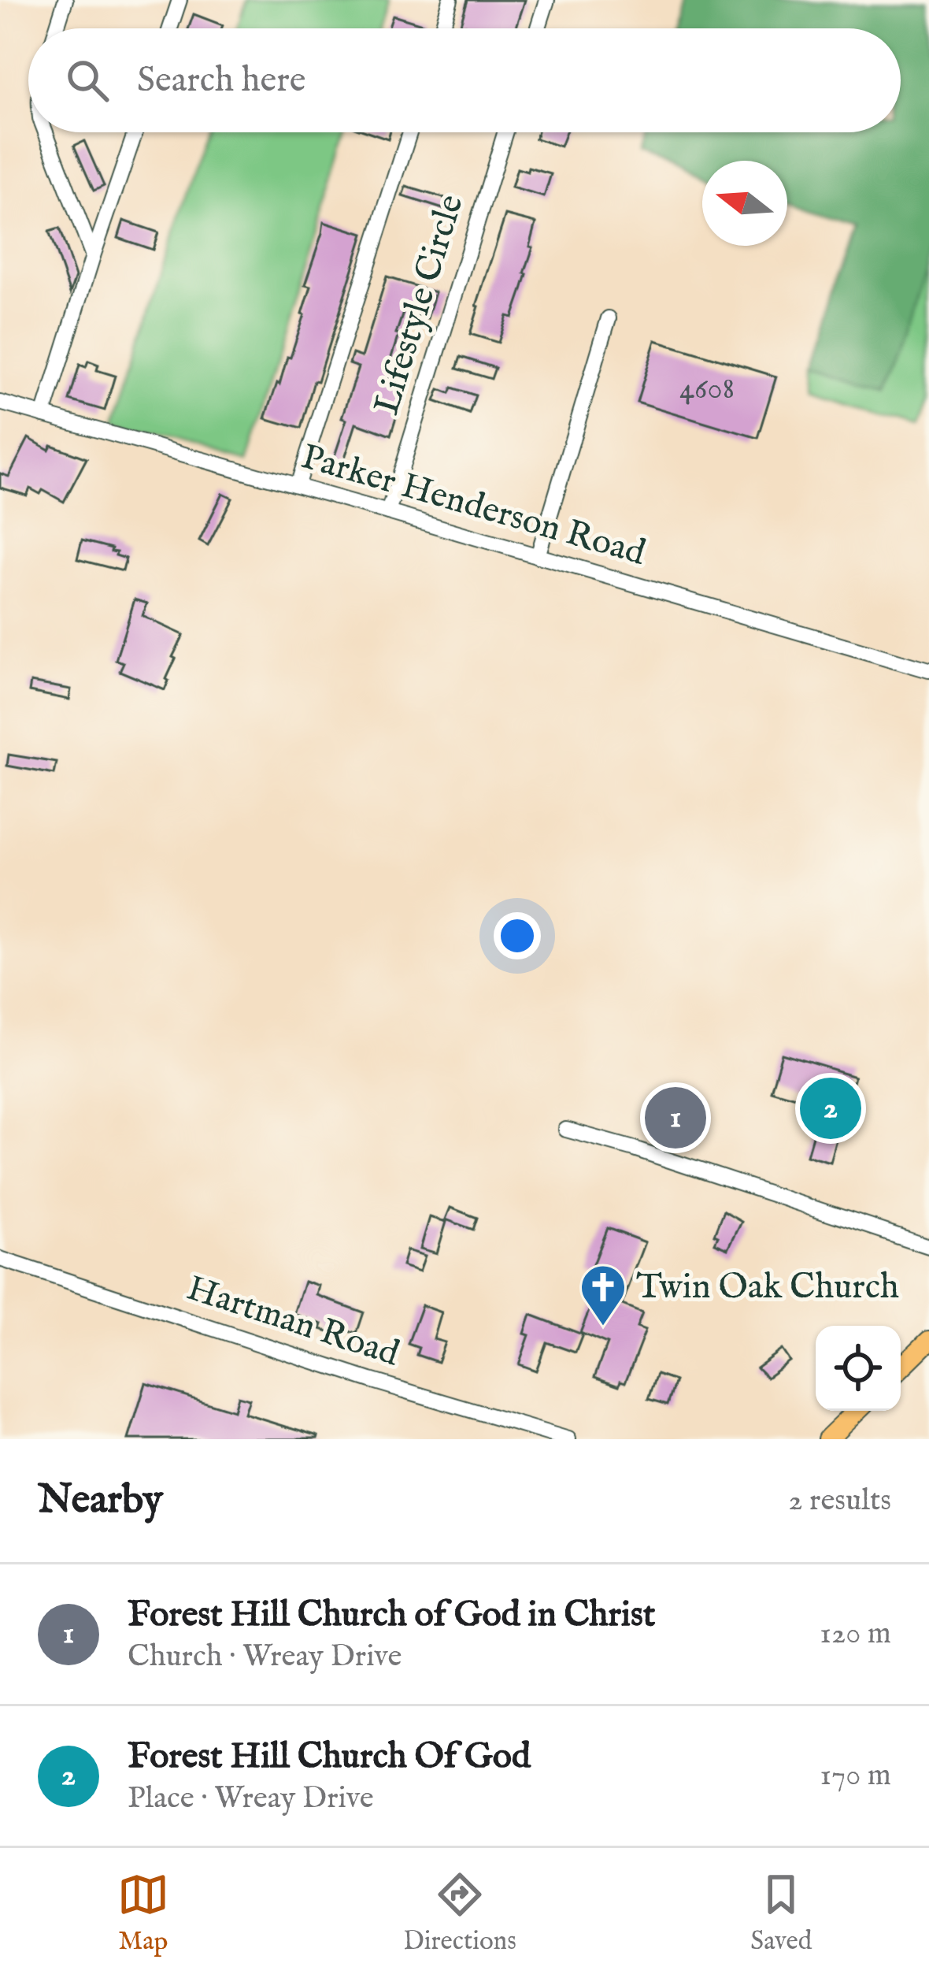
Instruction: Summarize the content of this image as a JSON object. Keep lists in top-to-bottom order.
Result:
{
  "streets": {
    "street": ["Lifestyle Circle", "Parker Henderson Road", "Hartman Road"]
  },
  "crossings": [
    ["Lifestyle Circle", "Parker Henderson Road"]
  ],
  "places": {
    "church": ["Twin Oak Church"]
  },
  "house_numbers": ["4608"],
  "north": "left",
  "page": {
    "search": "Search here",
    "pins": ["2", "1"],
    "heading": ["Nearby", "2 results"],
    "list": [
      {
        "mark": "1",
        "name": "Forest Hill Church of God in Christ",
        "note": "Church · Wreay Drive",
        "value": "120 m"
      },
      {
        "mark": "2",
        "name": "Forest Hill Church Of God",
        "note": "Place · Wreay Drive",
        "value": "170 m"
      }
    ],
    "nav": ["Map", "Directions", "Saved"]
  }
}
